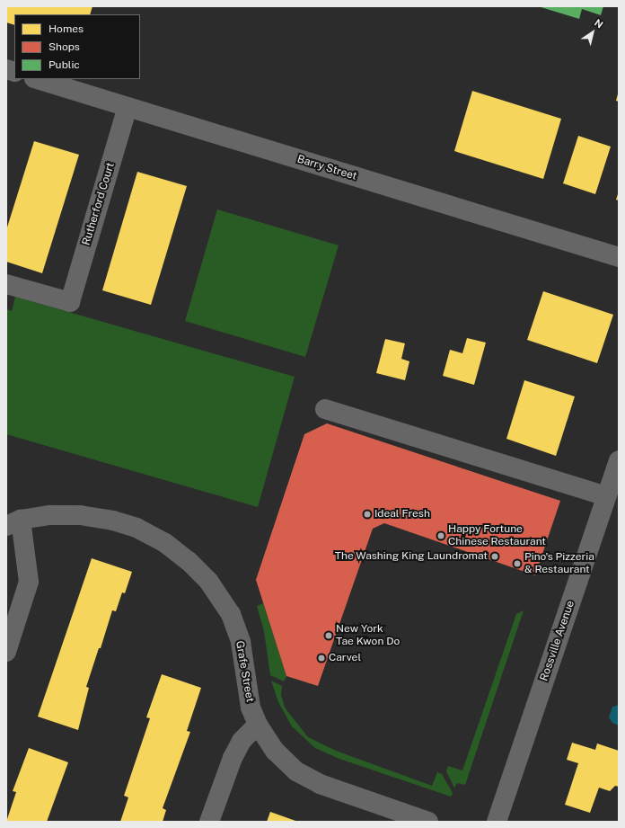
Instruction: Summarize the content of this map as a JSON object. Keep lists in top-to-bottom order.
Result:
{
  "streets": {
    "street": [
      "Barry Street",
      "Rutherford Court",
      "Rossville Avenue",
      "Grafe Street"
    ]
  },
  "crossings": [
    ["Barry Street", "Rutherford Court"]
  ],
  "places": [
    "Ideal Fresh",
    "Happy Fortune Chinese Restaurant",
    "The Washing King Laundromat",
    "Pino's Pizzeria & Restaurant",
    "New York Tae Kwon Do",
    "Carvel"
  ],
  "legend": ["Homes", "Shops", "Public"],
  "north": "top right"
}
